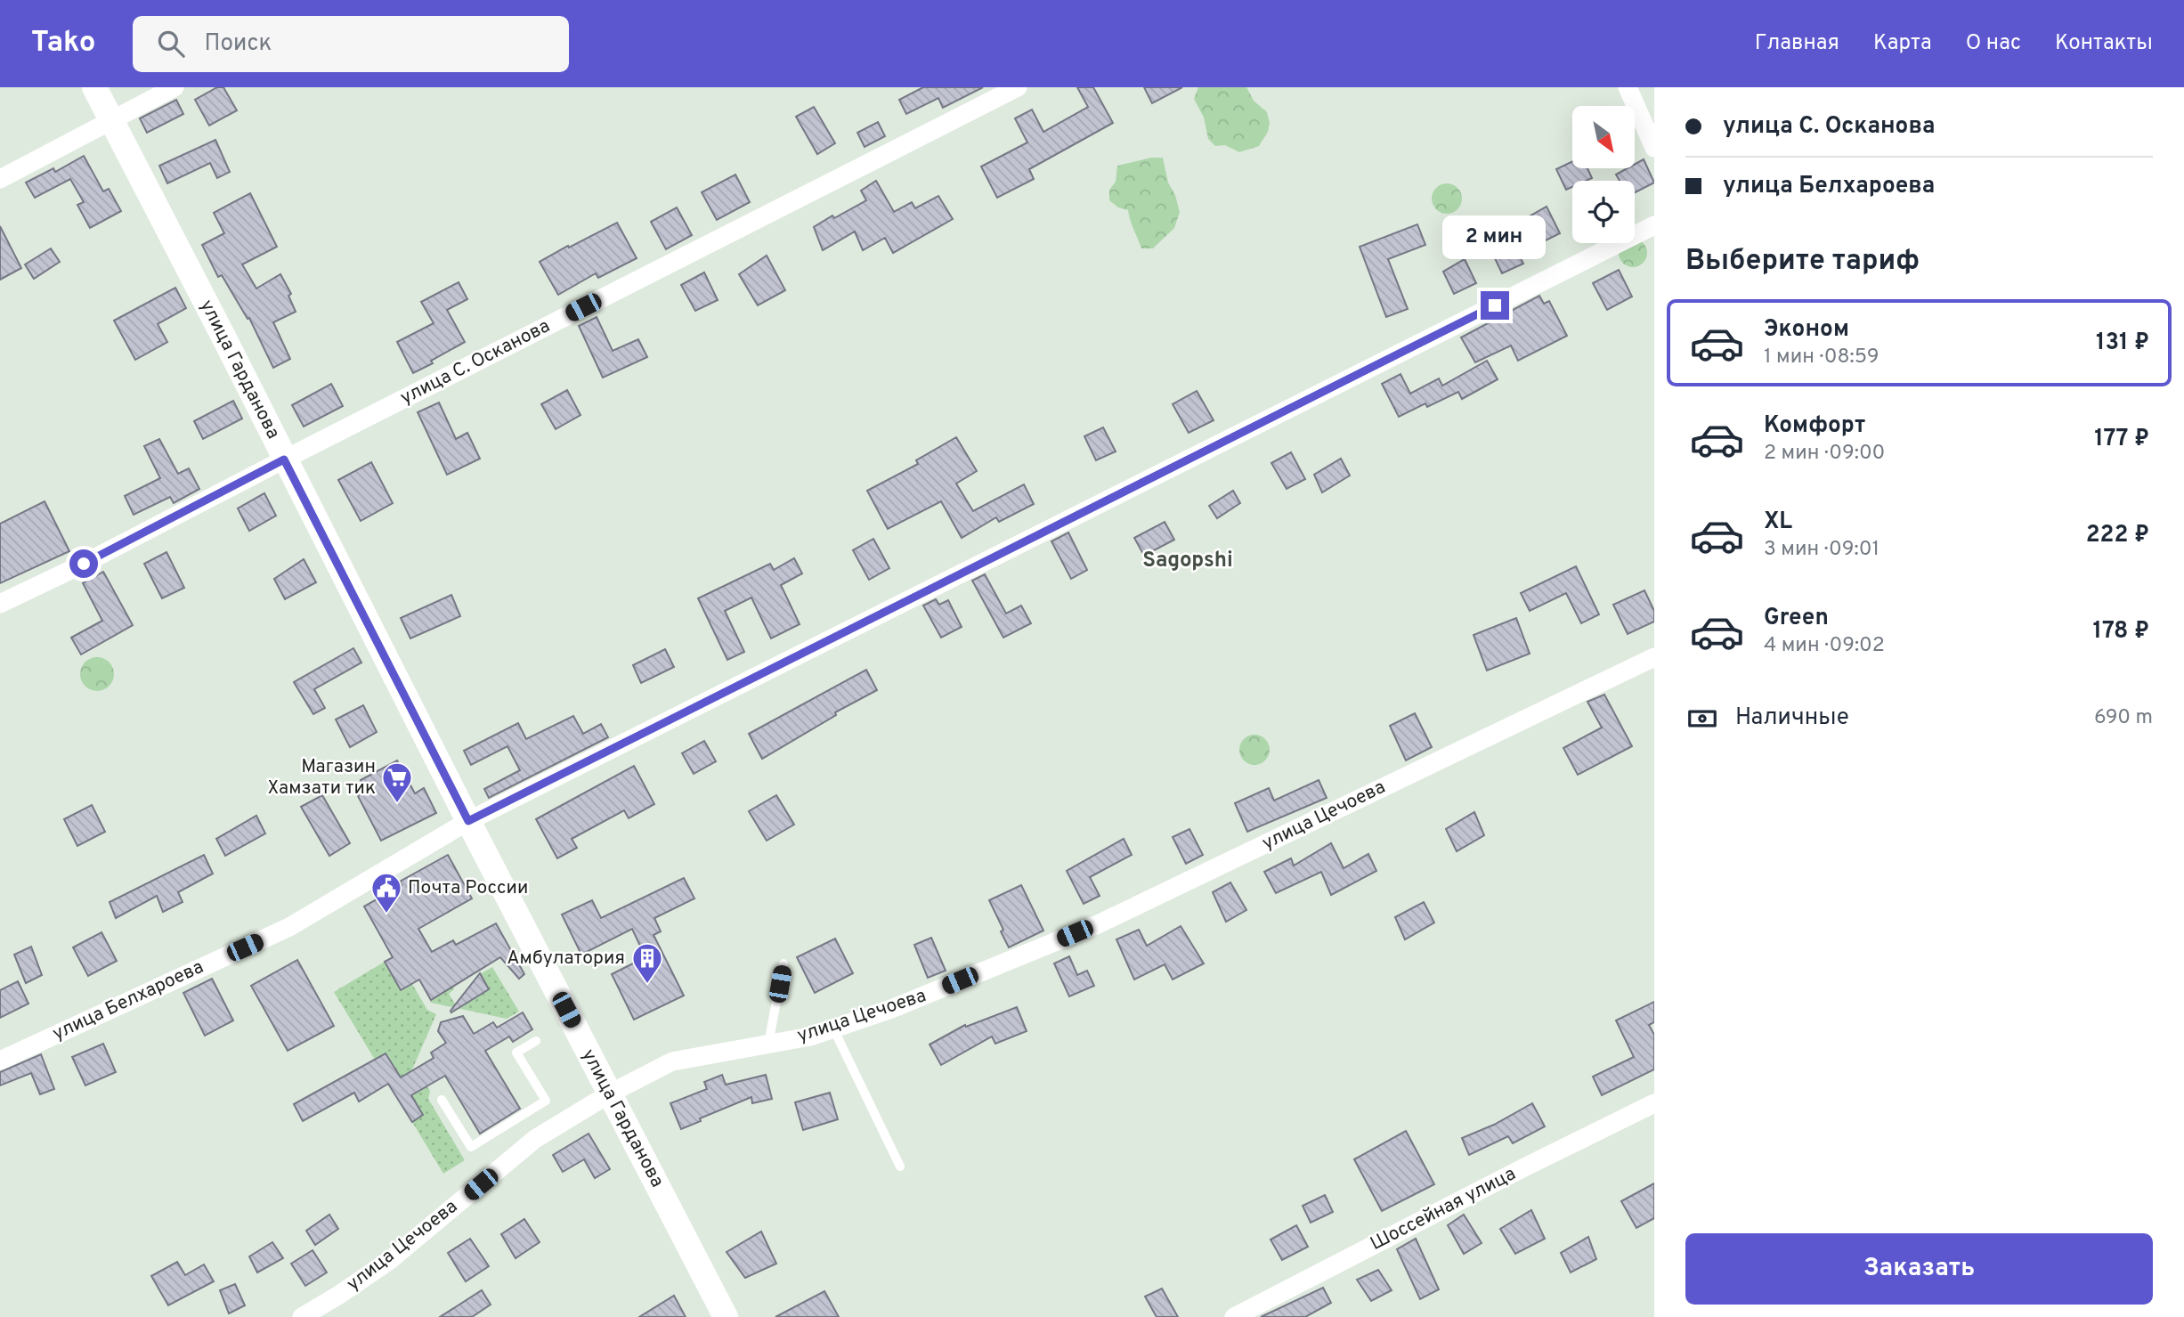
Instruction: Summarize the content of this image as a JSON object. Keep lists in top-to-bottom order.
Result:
{
  "streets": {
    "street": [
      "улица С. Осканова",
      "улица Гарданова",
      "улица Цечоева",
      "улица Белхароева",
      "Шоссейная улица"
    ]
  },
  "crossings": [
    ["улица С. Осканова", "улица Гарданова"],
    ["улица Гарданова", "улица Цечоева"],
    ["улица Гарданова", "улица Белхароева"]
  ],
  "districts": ["Sagopshi"],
  "places": {
    "supermarket": ["Магазин Хамзати тик"],
    "public building": ["Почта России"],
    "building": ["Амбулатория"]
  },
  "north": "bottom right",
  "page": {
    "header": "Tako",
    "search": "Поиск",
    "nav": [
      "Главная",
      "Карта",
      "О нас",
      "Контакты"
    ],
    "banner": ["улица С. Осканова", "улица Белхароева"],
    "bubble": "2 мин",
    "heading": "Выберите тариф",
    "list": [
      {
        "name": "Эконом",
        "note": "1 мин · 08:59",
        "value": "131 ₽"
      },
      {
        "name": "Комфорт",
        "note": "2 мин · 09:00",
        "value": "177 ₽"
      },
      {
        "name": "XL",
        "note": "3 мин · 09:01",
        "value": "222 ₽"
      },
      {
        "name": "Green",
        "note": "4 мин · 09:02",
        "value": "178 ₽"
      }
    ],
    "pay": ["Наличные", "690 m"],
    "buttons": "Заказать"
  }
}
